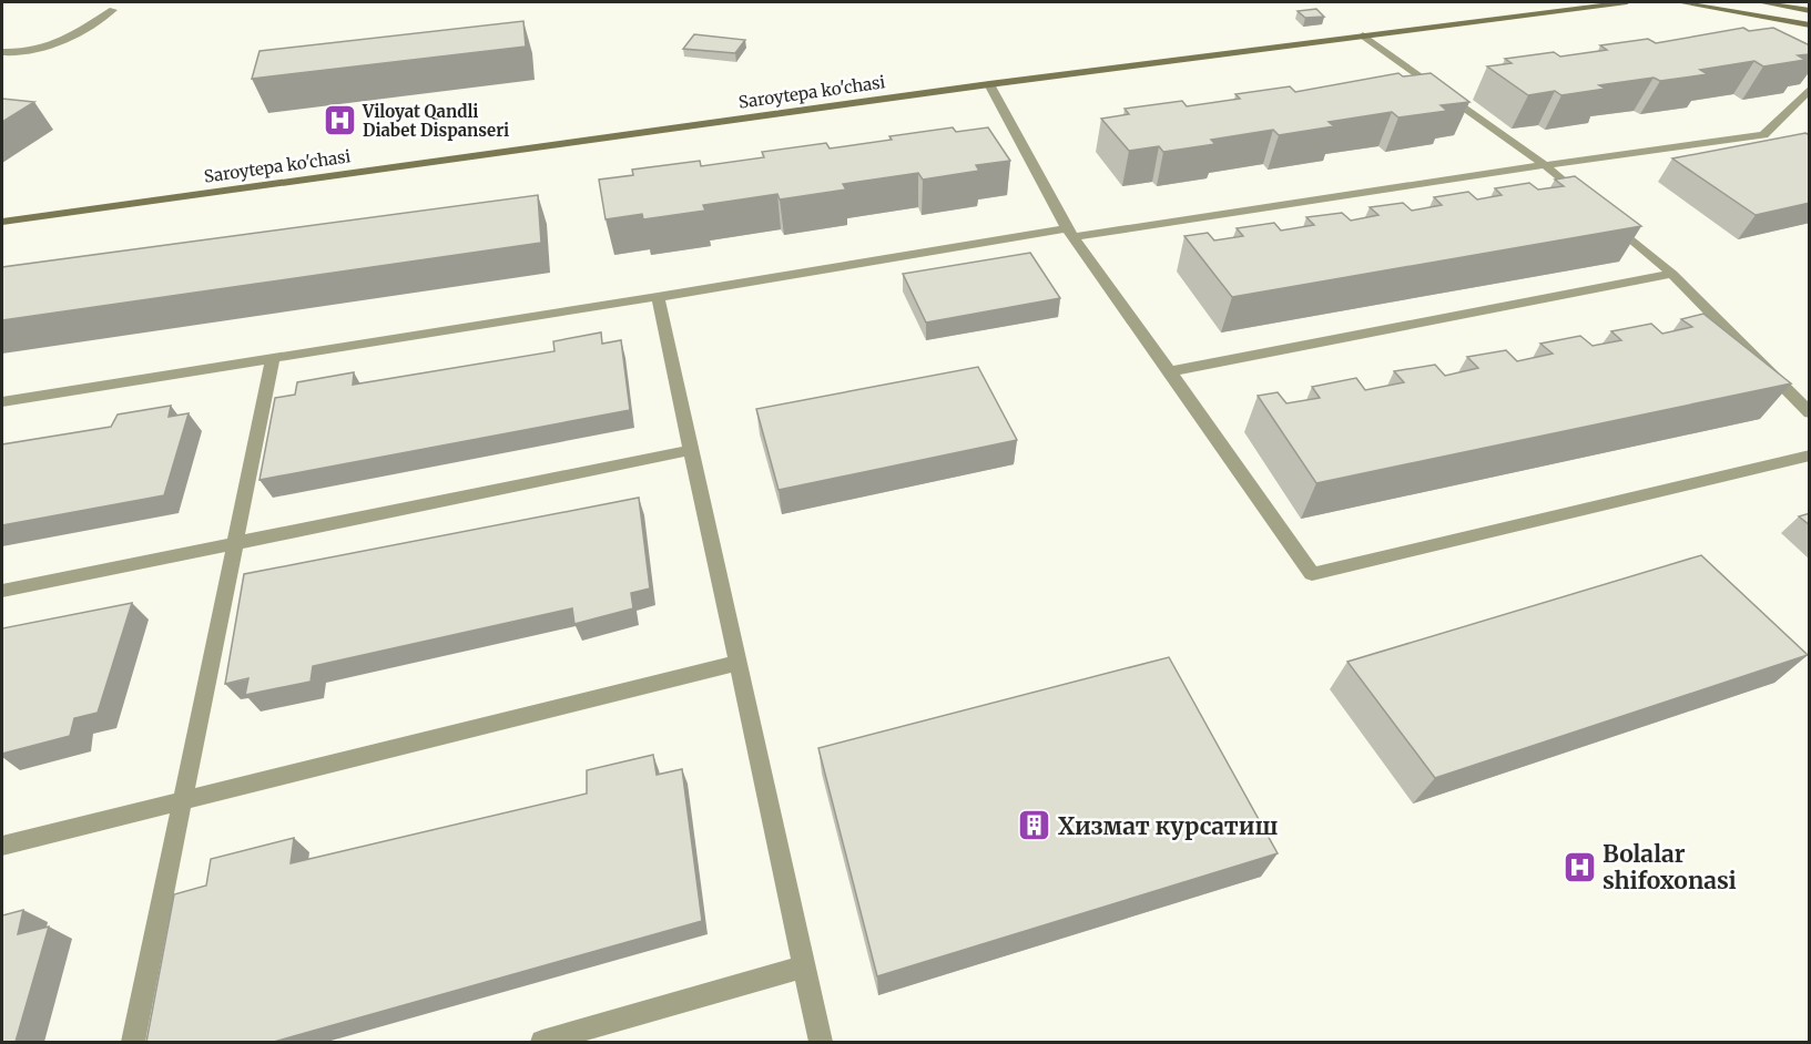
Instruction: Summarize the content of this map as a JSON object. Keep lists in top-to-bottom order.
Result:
{
  "streets": {
    "main road": ["Saroytepa ko'chasi"]
  },
  "places": {
    "hospital": ["Viloyat Qandli Diabet Dispanseri", "Bolalar shifoxonasi"],
    "building": ["Хизмат курсатиш"]
  }
}
